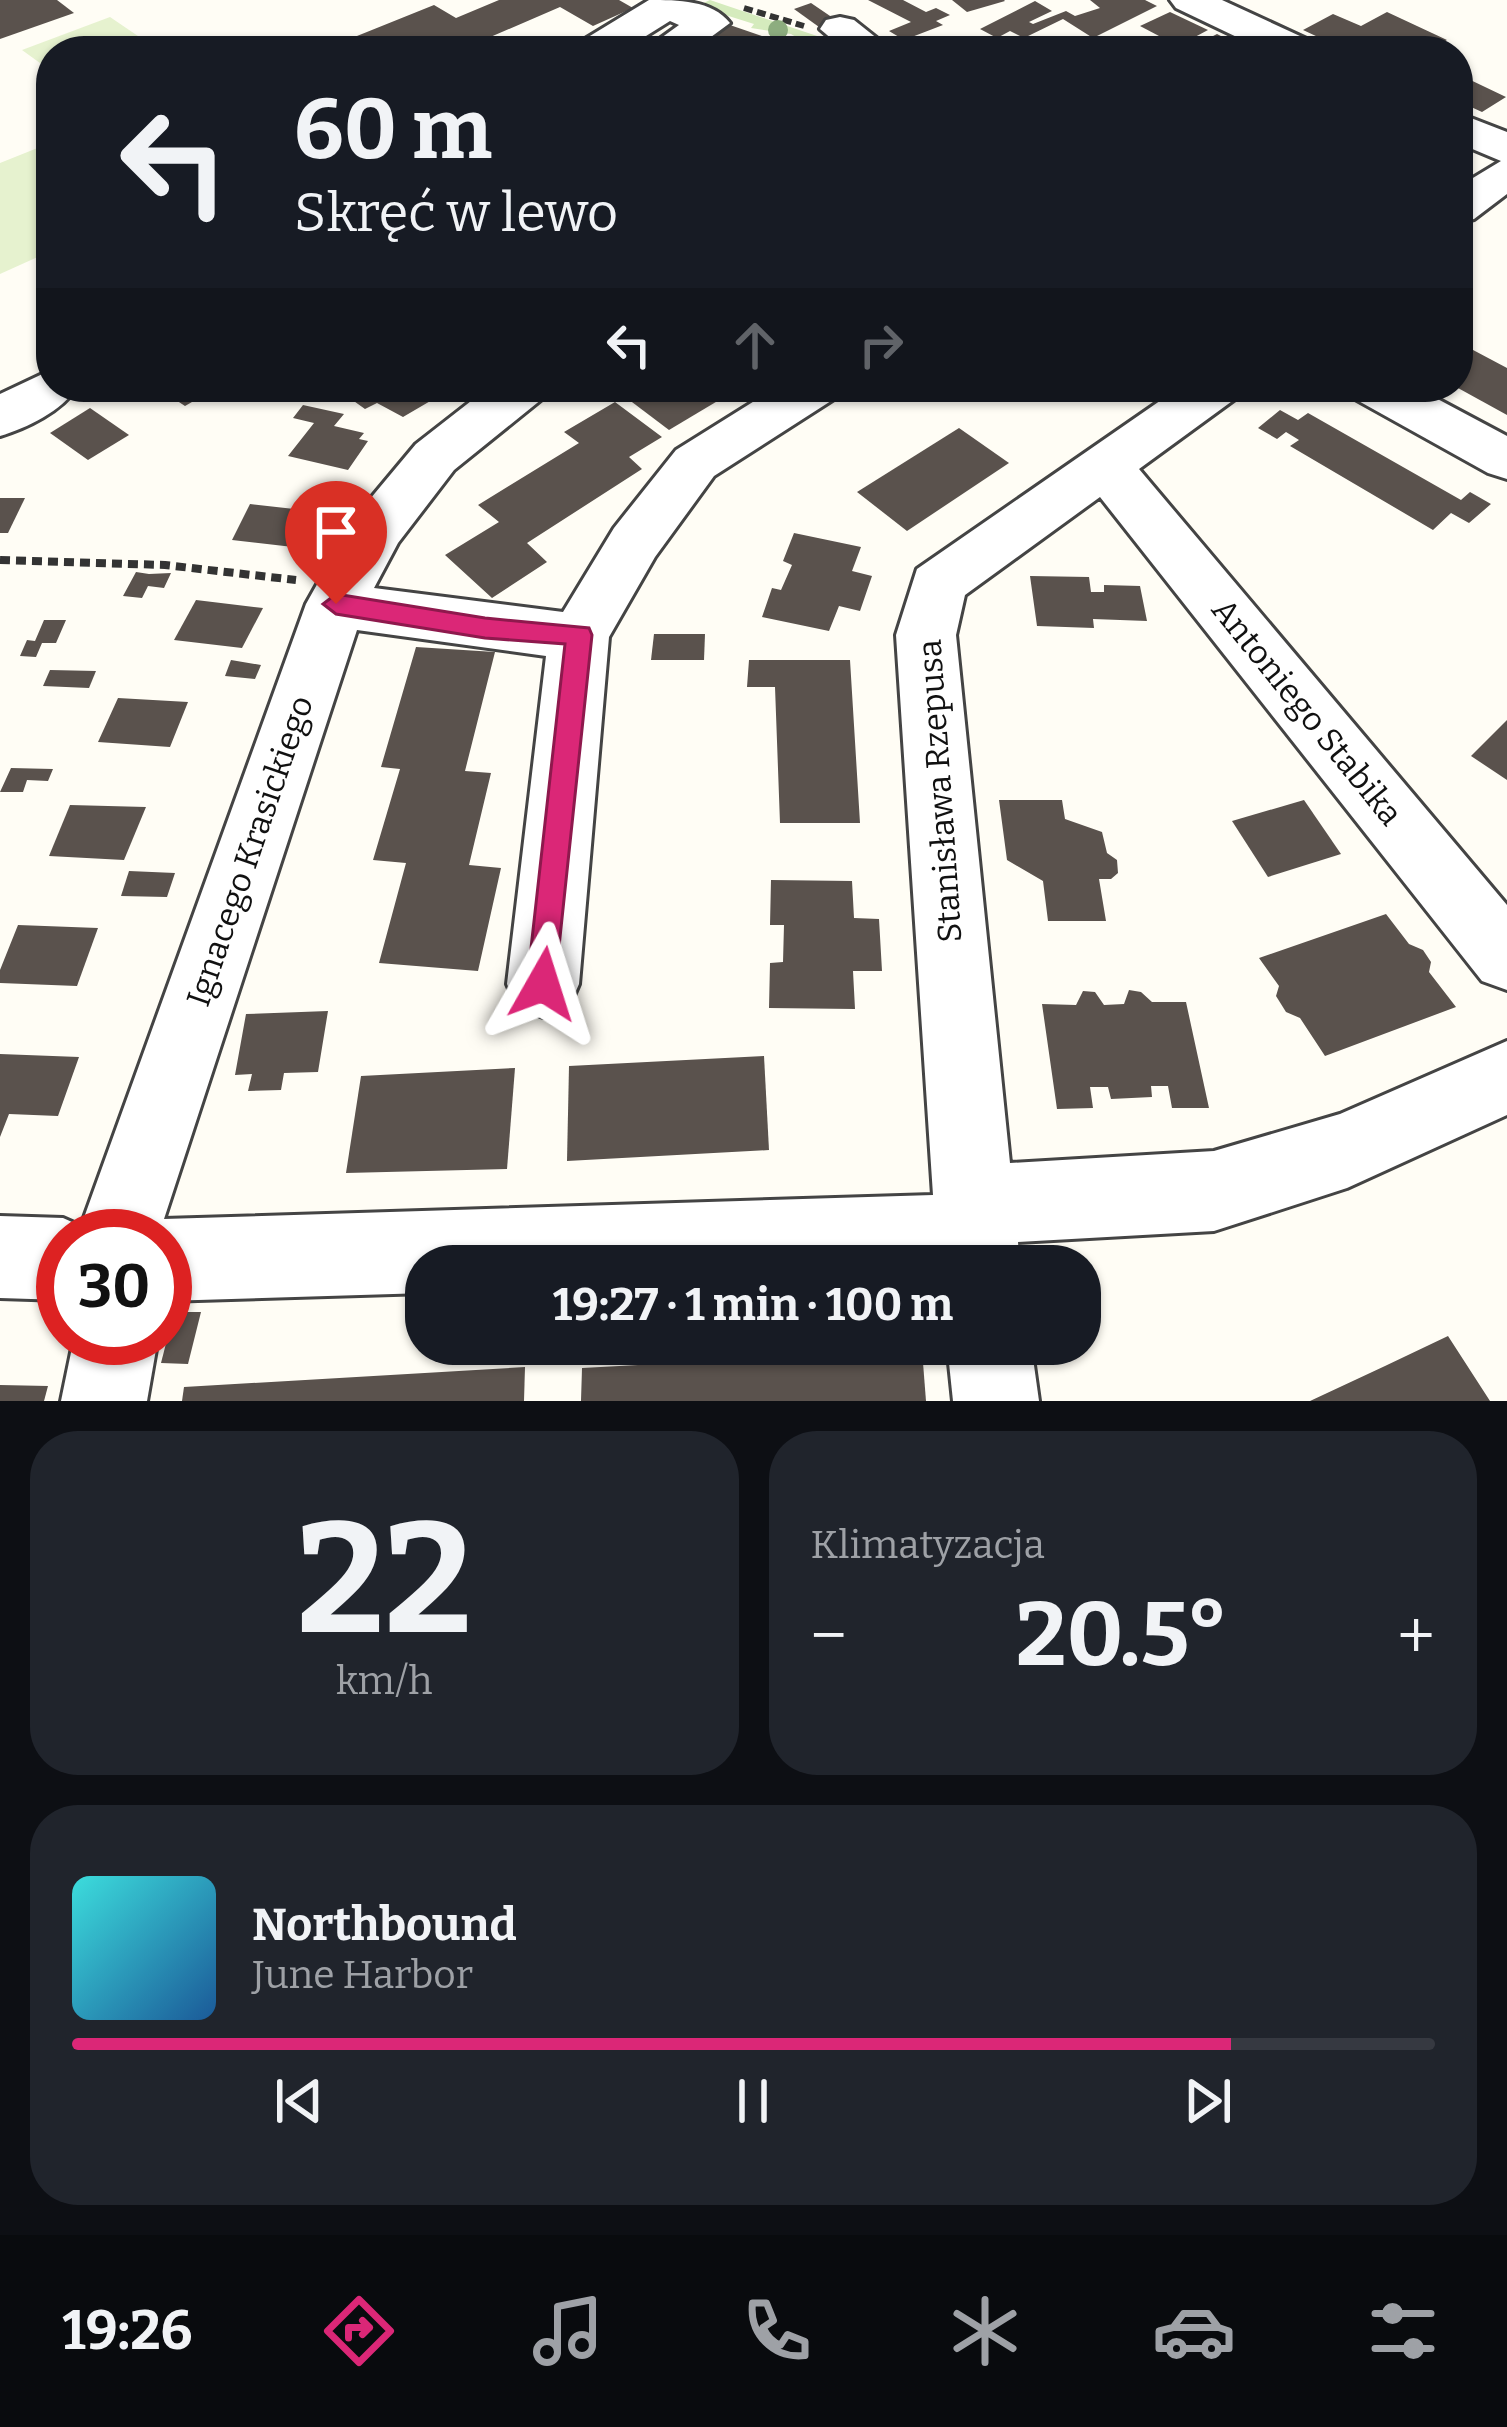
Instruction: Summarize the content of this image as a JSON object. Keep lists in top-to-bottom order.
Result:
{
  "streets": {
    "street": ["Antoniego Stabika", "Stanisława Rzepusa", "Ignacego Krasickiego"]
  },
  "crossings": [
    ["Antoniego Stabika", "Stanisława Rzepusa"]
  ],
  "page": {
    "turn": ["60 m", "Skręć w lewo"],
    "limit": "30",
    "trip": "19:27 · 1 min · 100 m",
    "tile": [
      ["22", "km/h"],
      "Klimatyzacja"
    ],
    "heat": ["−", "20.5°", "+"],
    "song": ["Northbound", "June Harbor"],
    "tabs": "19:26"
  }
}
